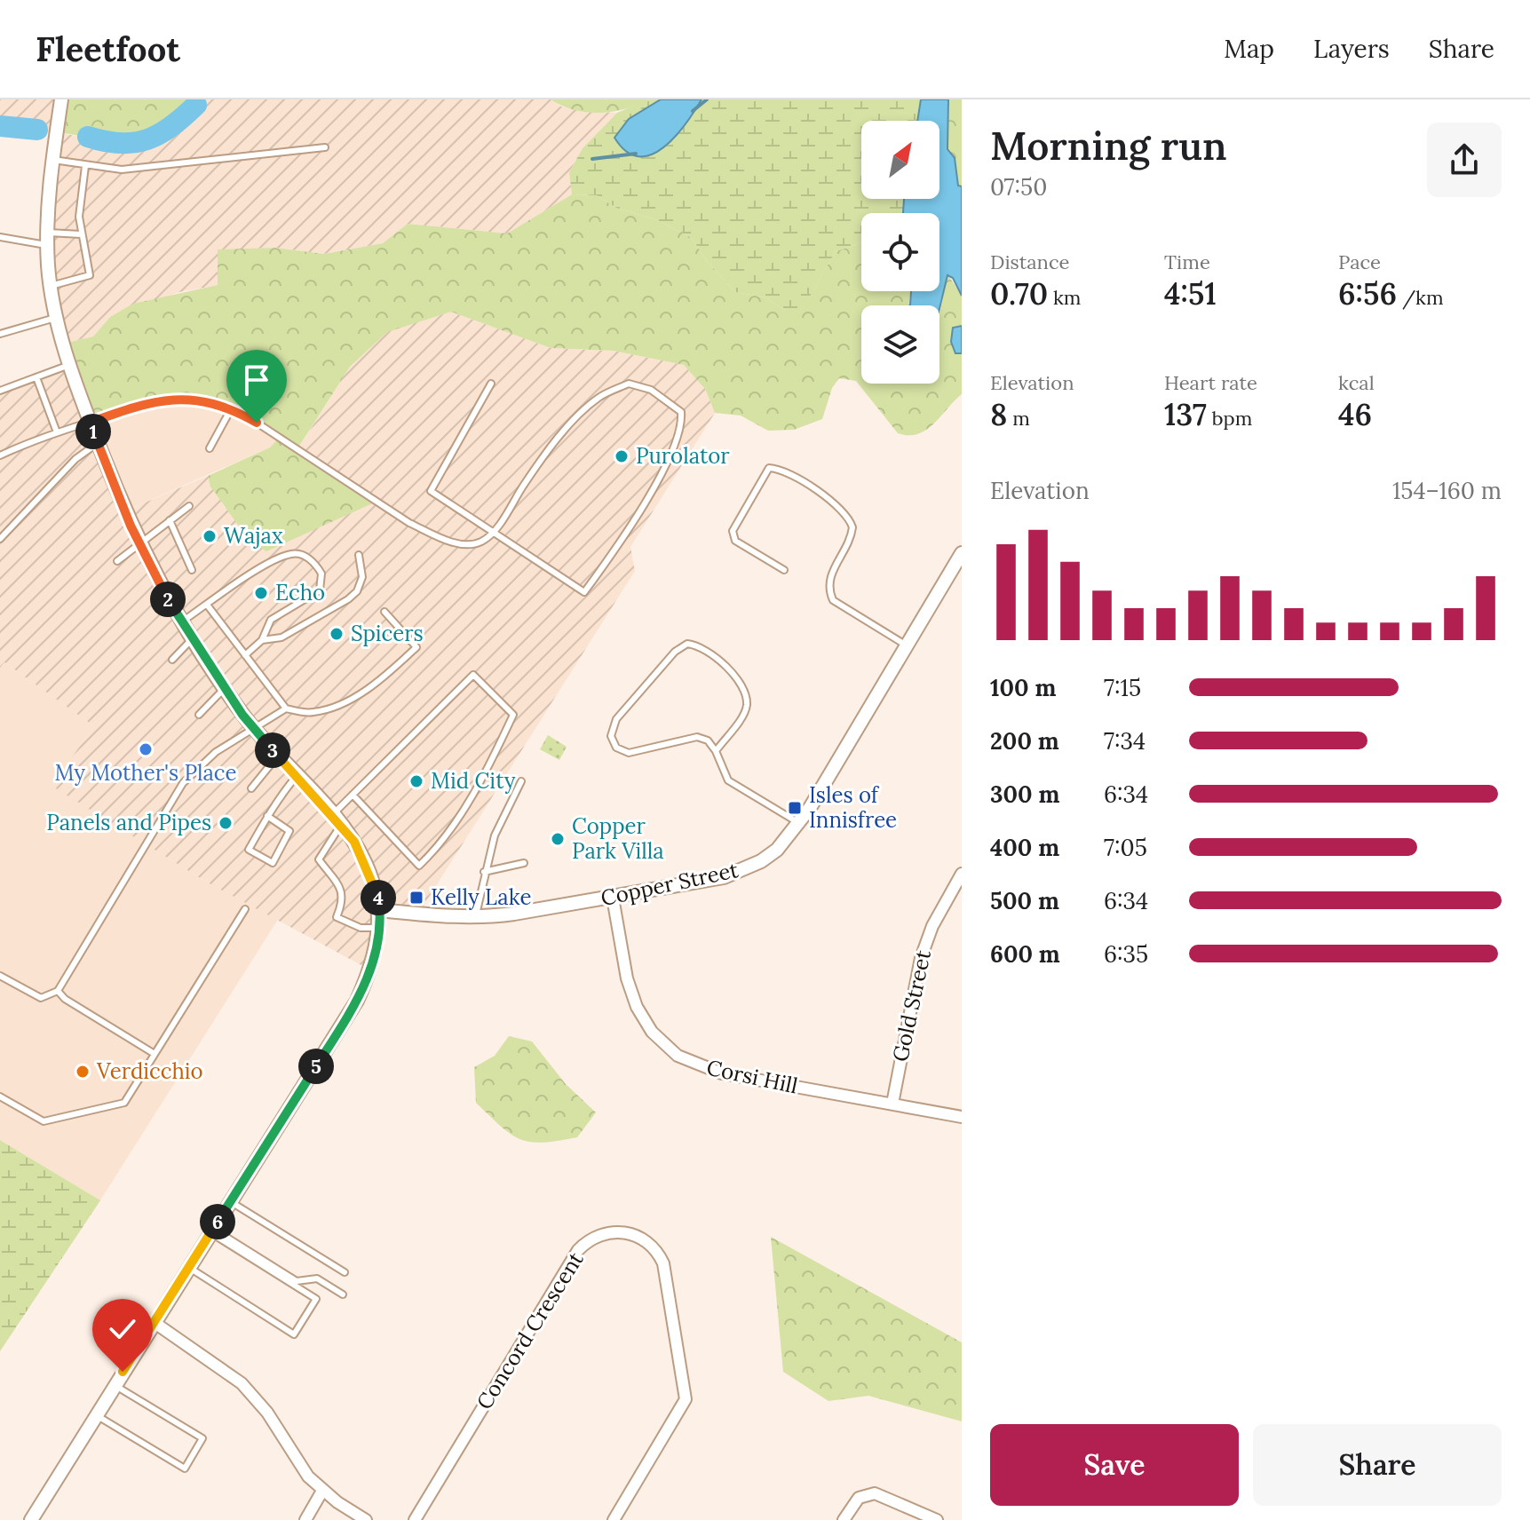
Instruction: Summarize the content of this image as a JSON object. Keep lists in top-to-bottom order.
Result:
{
  "streets": {
    "street": [
      "Copper Street",
      "Gold Street",
      "Corsi Hill",
      "Concord Crescent"
    ]
  },
  "crossings": [
    ["Copper Street", "Corsi Hill"],
    ["Gold Street", "Corsi Hill"]
  ],
  "places": {
    "other": [
      "Purolator",
      "Wajax",
      "Echo",
      "Spicers",
      "My Mother's Place",
      "Mid City",
      "Panels and Pipes",
      "Copper Park Villa",
      "Verdicchio"
    ],
    "transit": ["Isles of Innisfree", "Kelly Lake"]
  },
  "north": "top right",
  "page": {
    "header": "Fleetfoot",
    "nav": ["Map", "Layers", "Share"],
    "heading": ["Morning run", "07:50"],
    "stats": [
      ["Distance", "0.70 km"],
      ["Time", "4:51"],
      ["Pace", "6:56 /km"],
      ["Elevation", "8 m"],
      ["Heart rate", "137 bpm"],
      ["kcal", "46"]
    ],
    "pins": [
      "1",
      "2",
      "3",
      "4",
      "5",
      "6"
    ],
    "chart": ["Elevation", "154–160 m"],
    "list": [
      {
        "name": "100 m",
        "note": "7:15"
      },
      {
        "name": "200 m",
        "note": "7:34"
      },
      {
        "name": "300 m",
        "note": "6:34"
      },
      {
        "name": "400 m",
        "note": "7:05"
      },
      {
        "name": "500 m",
        "note": "6:34"
      },
      {
        "name": "600 m",
        "note": "6:35"
      }
    ],
    "buttons": ["Save", "Share"]
  }
}
